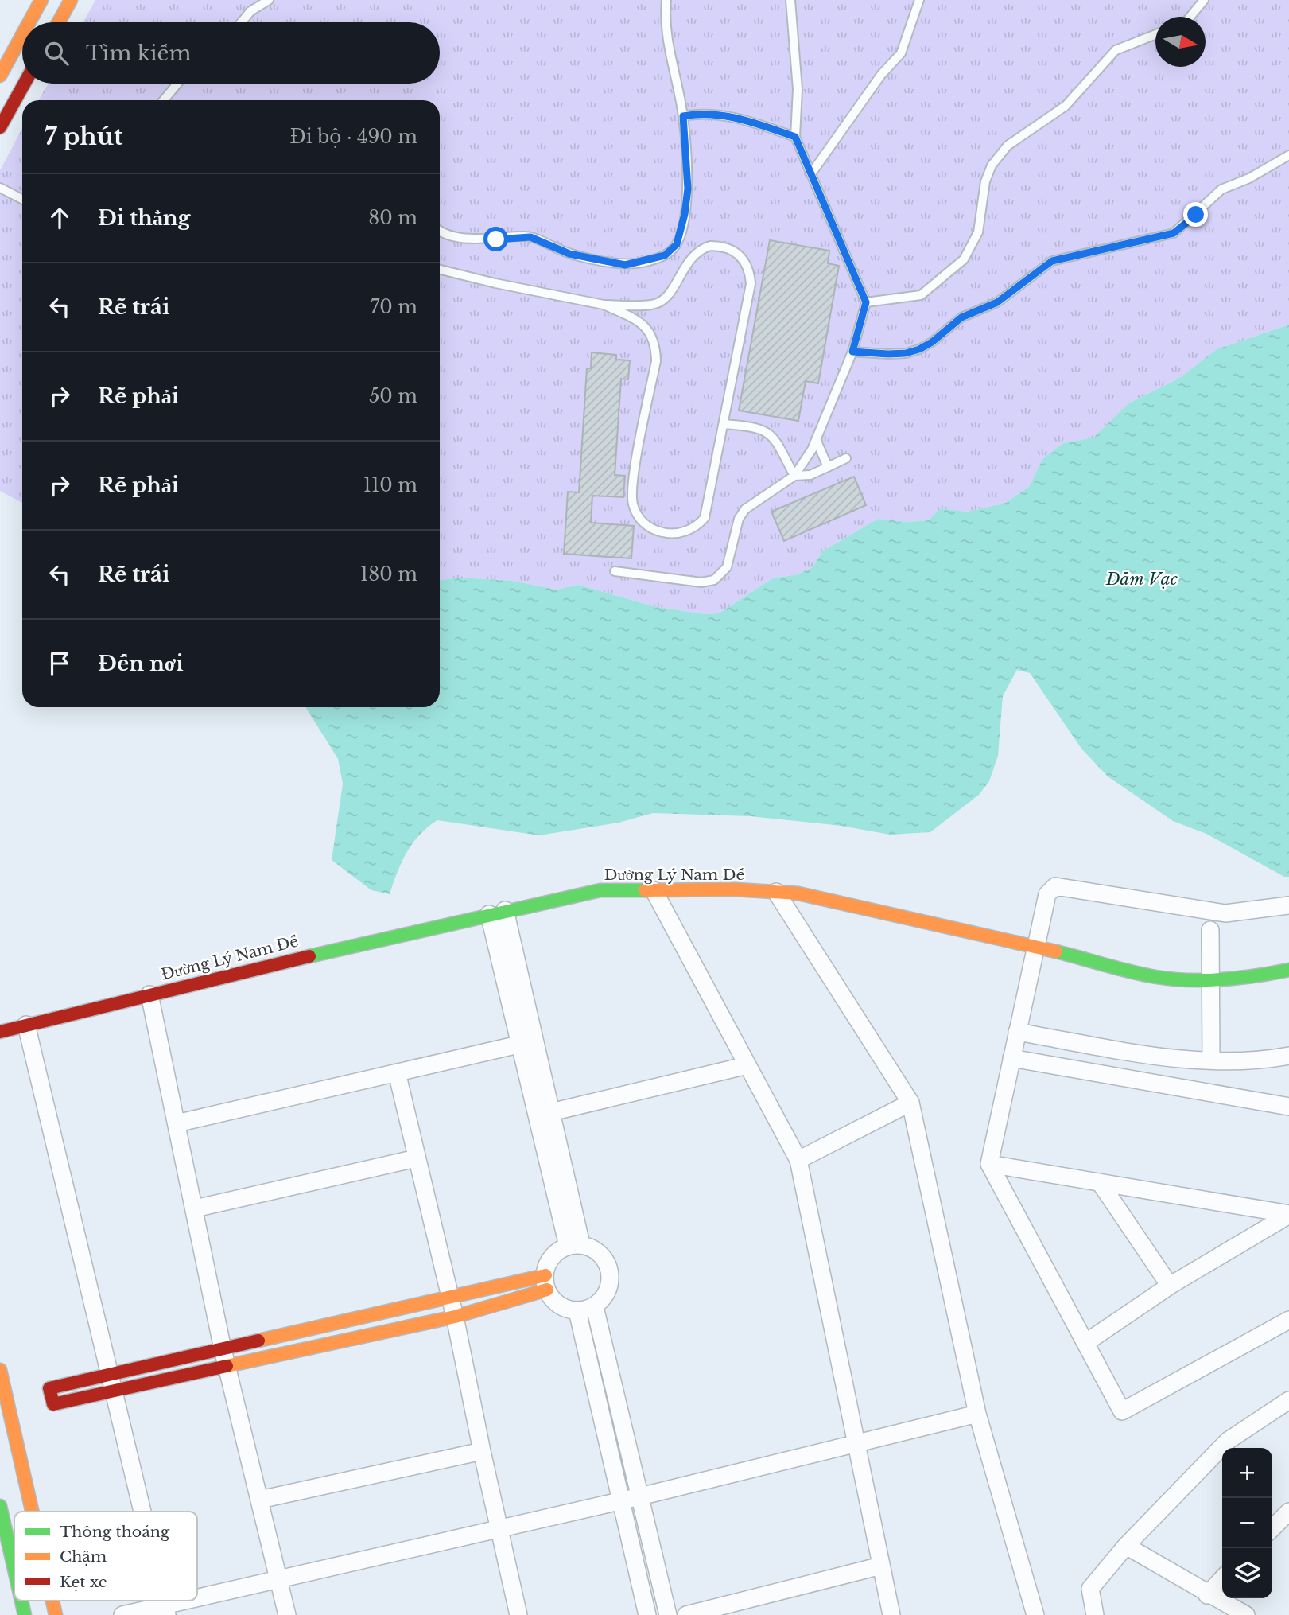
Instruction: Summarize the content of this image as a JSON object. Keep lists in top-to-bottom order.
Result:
{
  "streets": {
    "street": ["Đường Lý Nam Đế"]
  },
  "water": ["Đầm Vạc"],
  "legend": ["Thông thoáng", "Chậm", "Kẹt xe"],
  "north": "right",
  "page": {
    "search": "Tìm kiếm",
    "heading": ["7 phút", "Đi bộ · 490 m"],
    "list": [
      ["Đi thẳng", "80 m"],
      ["Rẽ trái", "70 m"],
      ["Rẽ phải", "50 m"],
      ["Rẽ phải", "110 m"],
      ["Rẽ trái", "180 m"],
      "Đến nơi"
    ],
    "map_buttons": ["+", "−"]
  }
}
